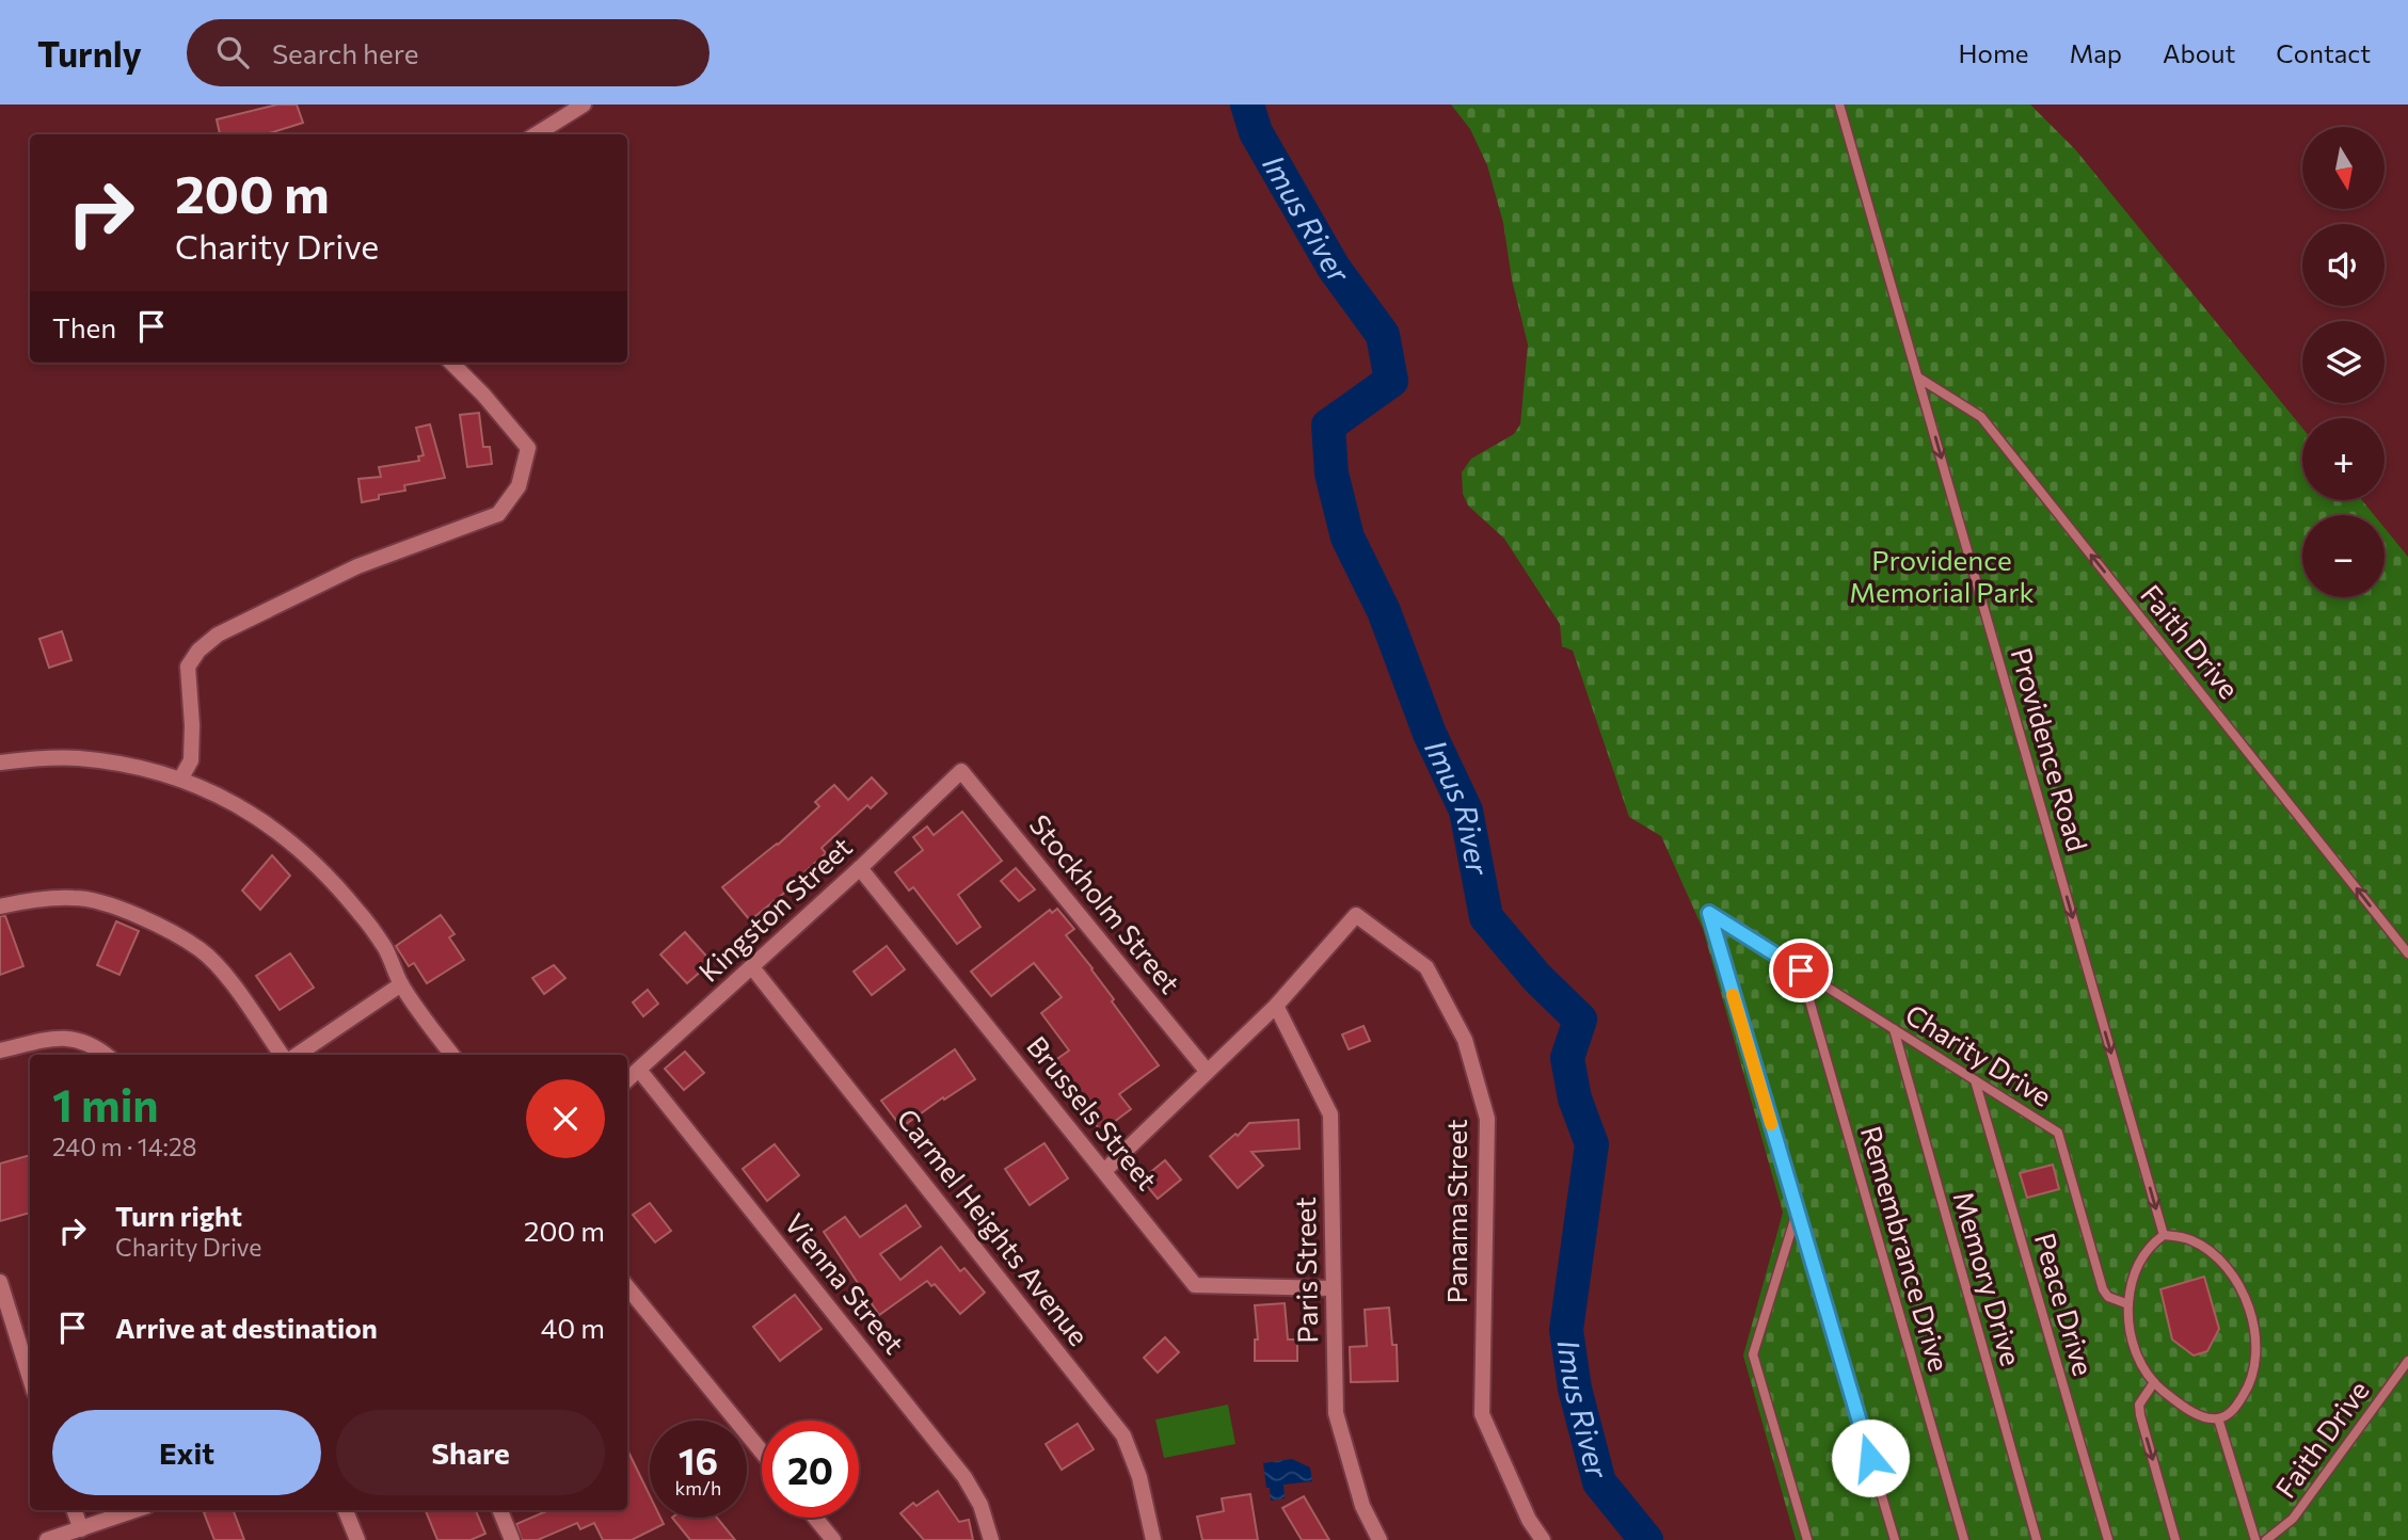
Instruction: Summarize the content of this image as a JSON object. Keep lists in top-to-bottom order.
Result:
{
  "streets": {
    "street": [
      "Stockholm Street",
      "Kingston Street",
      "Brussels Street",
      "Panama Street",
      "Carmel Heights Avenue",
      "Paris Street",
      "Vienna Street"
    ],
    "lane": [
      "Faith Drive",
      "Providence Road",
      "Charity Drive",
      "Remembrance Drive",
      "Memory Drive",
      "Peace Drive"
    ]
  },
  "crossings": [
    ["Faith Drive", "Providence Road"],
    ["Providence Road", "Charity Drive"],
    ["Stockholm Street", "Kingston Street"],
    ["Kingston Street", "Brussels Street"],
    ["Kingston Street", "Carmel Heights Avenue"],
    ["Kingston Street", "Vienna Street"],
    ["Charity Drive", "Remembrance Drive"],
    ["Charity Drive", "Memory Drive"],
    ["Charity Drive", "Peace Drive"],
    ["Brussels Street", "Paris Street"],
    ["Panama Street", "Paris Street"]
  ],
  "one_way": ["Faith Drive", "Providence Road"],
  "water": ["Imus River"],
  "parks": ["Providence Memorial Park"],
  "north": "bottom",
  "page": {
    "header": "Turnly",
    "search": "Search here",
    "nav": [
      "Home",
      "Map",
      "About",
      "Contact"
    ],
    "map_buttons": ["+", "−"],
    "turn": ["200 m", "Charity Drive"],
    "then": "Then",
    "heading": ["1 min", "240 m · 14:28"],
    "list": [
      {
        "name": "Turn right",
        "note": "Charity Drive",
        "value": "200 m"
      },
      {
        "name": "Arrive at destination",
        "value": "40 m"
      }
    ],
    "buttons": ["Exit", "Share"],
    "speed": "16 km/h",
    "limit": "20"
  }
}
